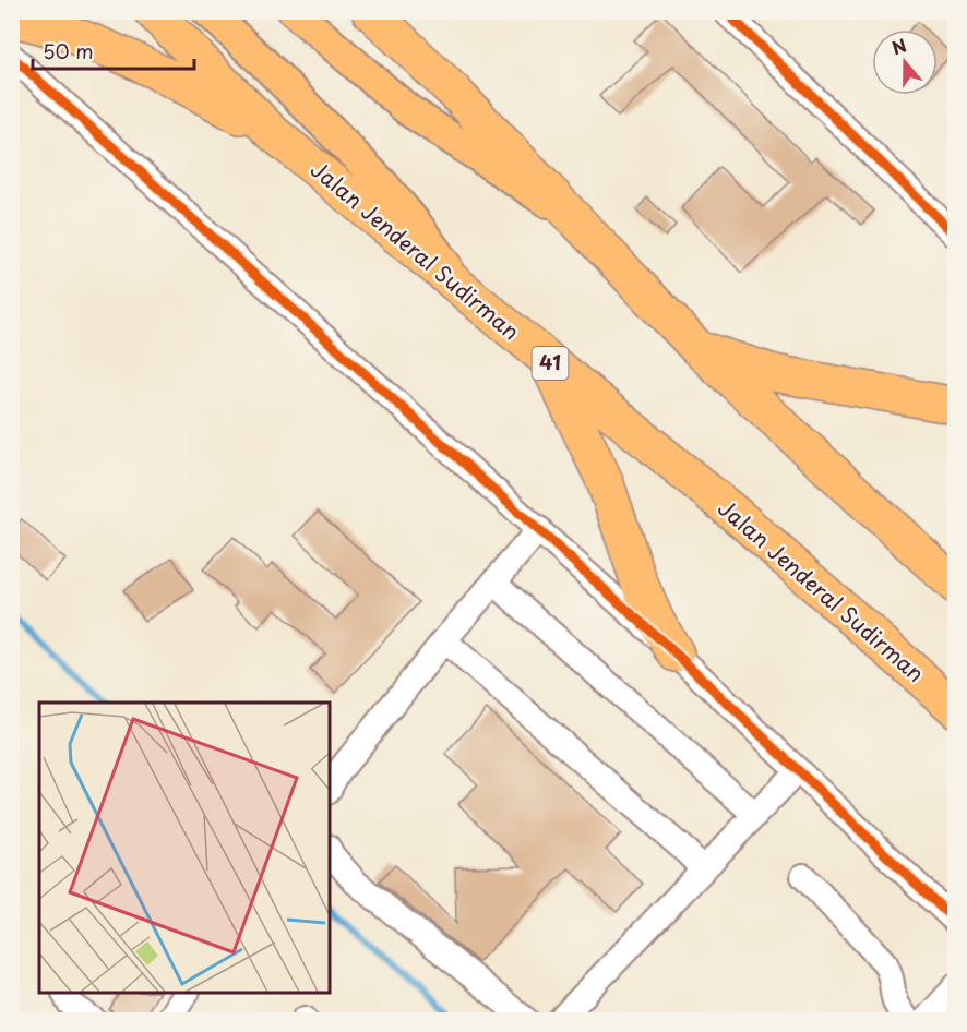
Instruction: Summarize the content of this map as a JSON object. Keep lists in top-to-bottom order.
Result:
{
  "streets": {
    "highway": ["Jalan Jenderal Sudirman", "41"]
  },
  "scale_bar": "50 m",
  "north": "top"
}
